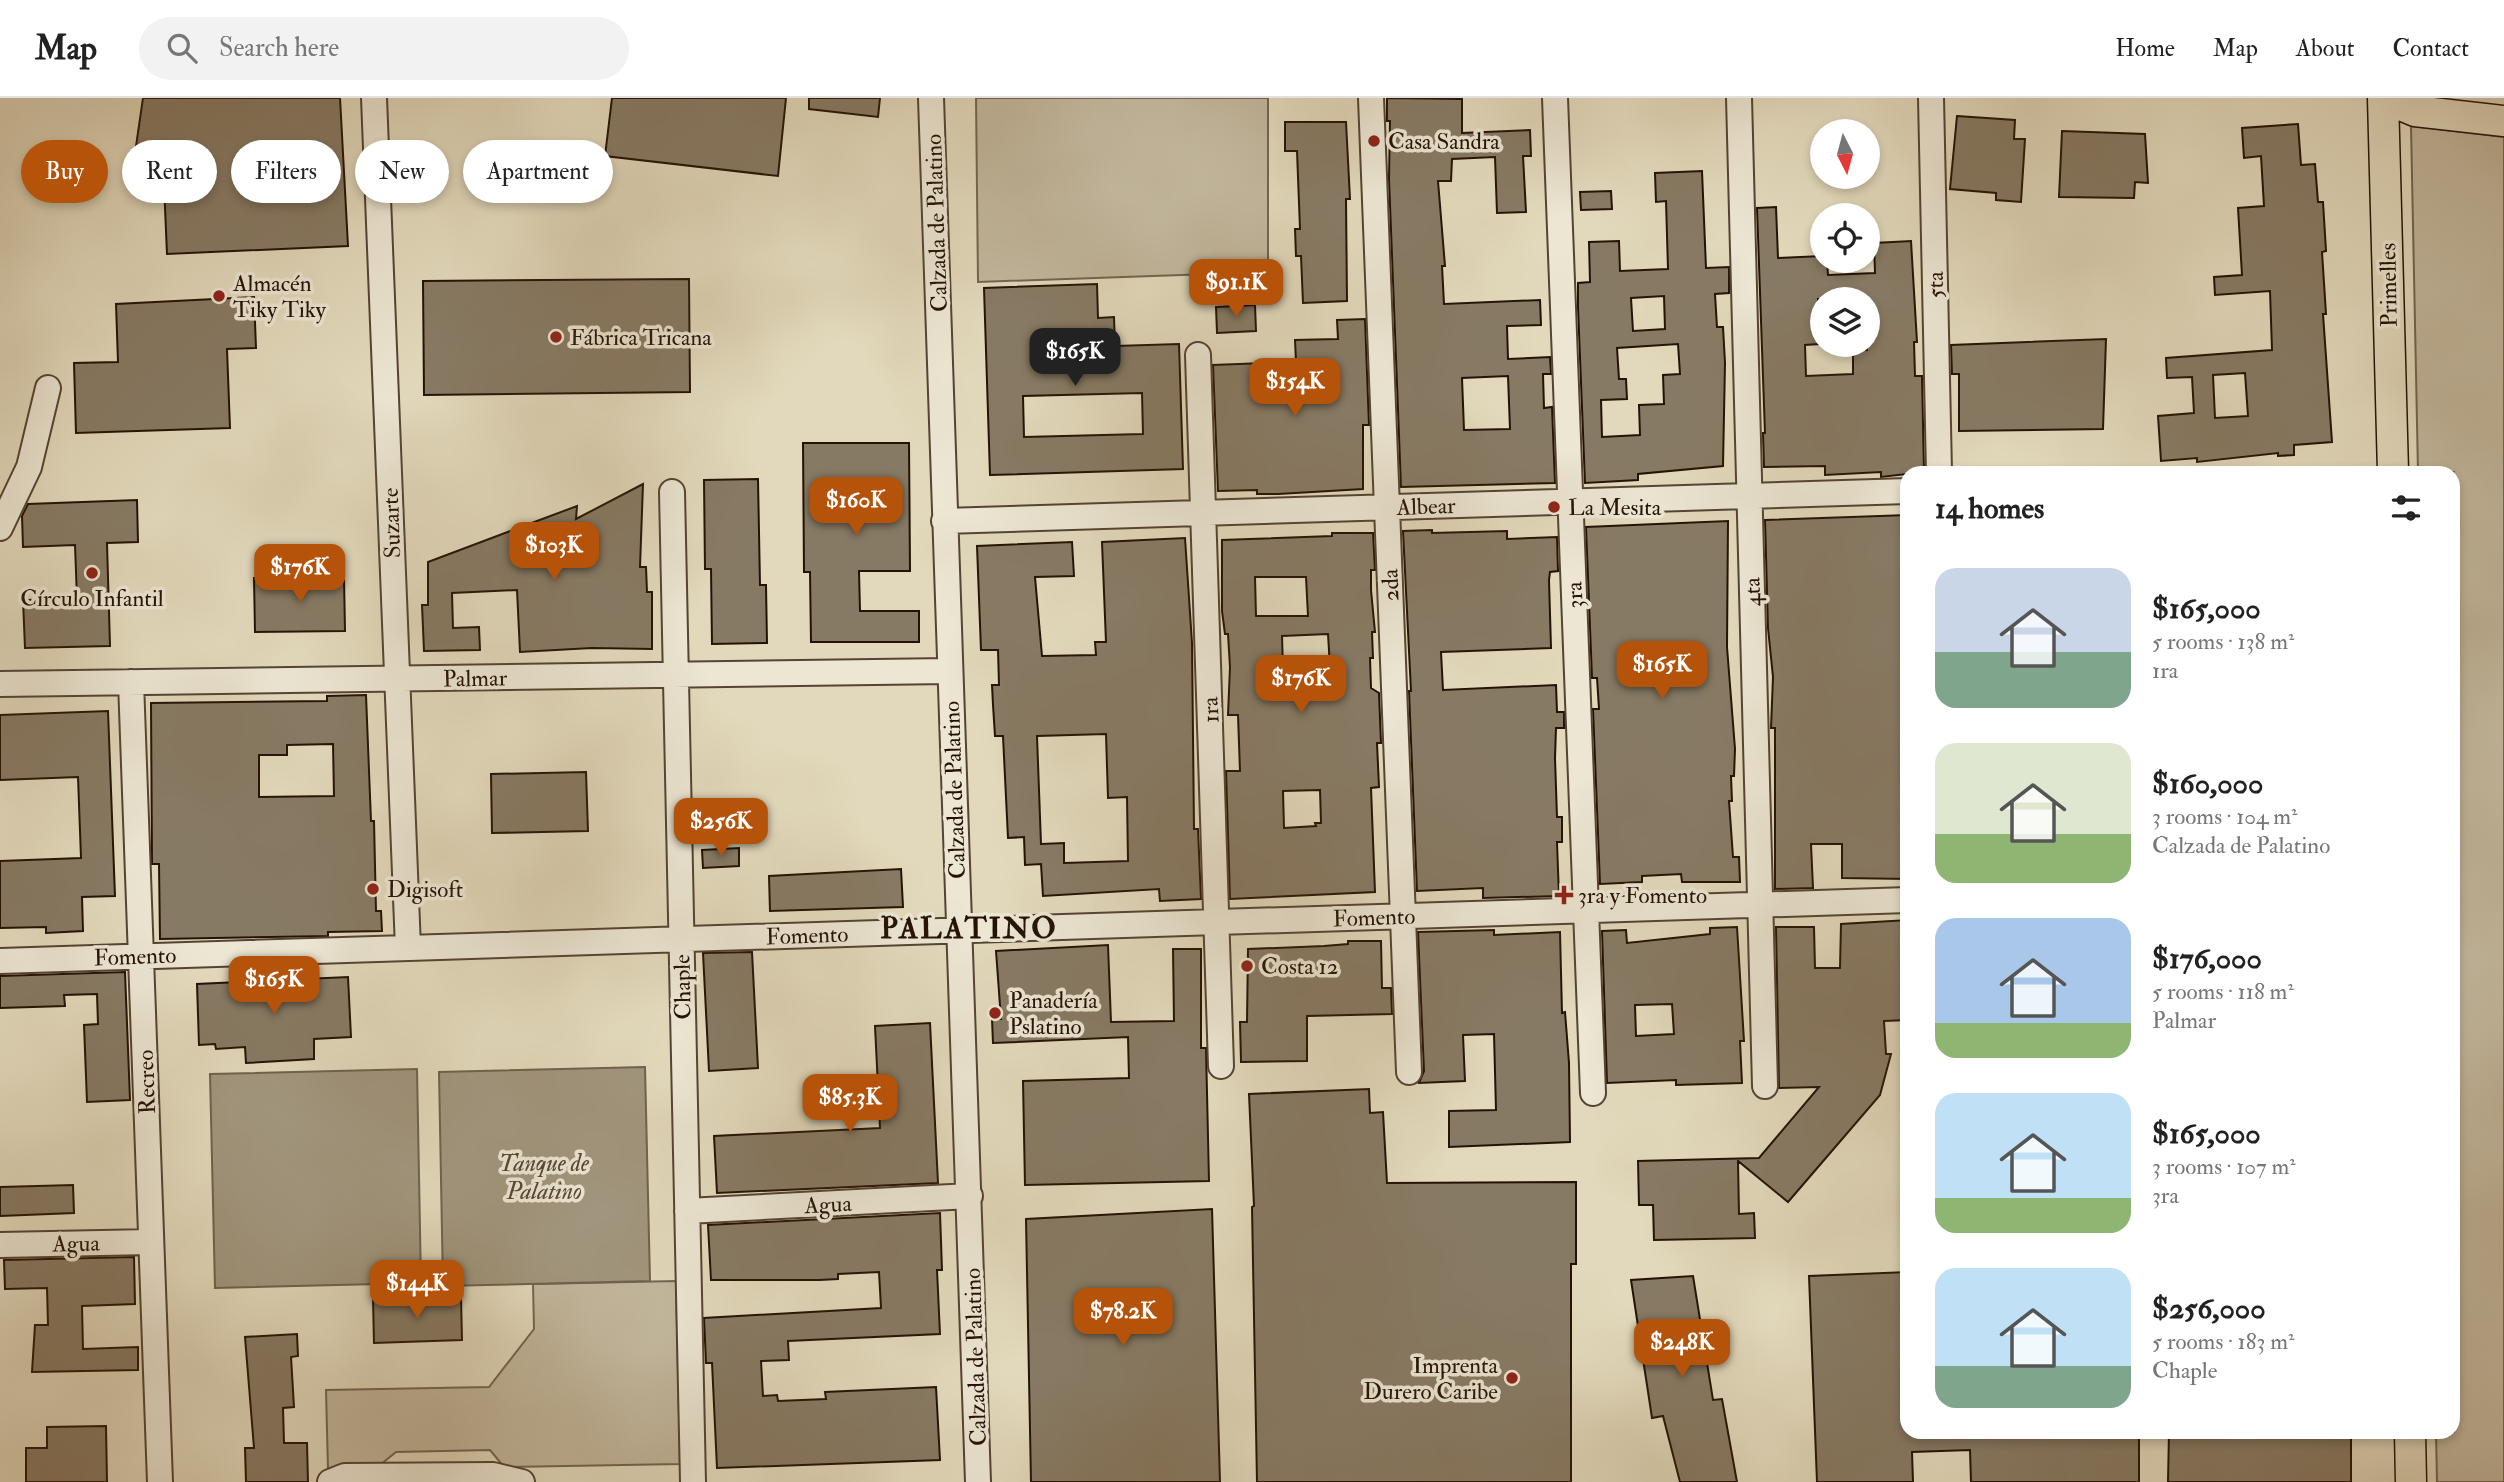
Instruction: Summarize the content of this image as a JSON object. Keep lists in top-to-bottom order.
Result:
{
  "streets": {
    "main road": ["Primelles"],
    "street": [
      "Calzada de Palatino",
      "5ta",
      "Albear",
      "Suzarte",
      "2da",
      "4ta",
      "3ra",
      "Palmar",
      "1ra",
      "Fomento",
      "Chaple",
      "Recreo",
      "Agua"
    ]
  },
  "crossings": [
    ["Calzada de Palatino", "Albear"],
    ["Calzada de Palatino", "Palmar"],
    ["Calzada de Palatino", "Fomento"],
    ["Calzada de Palatino", "Agua"],
    ["Albear", "2da"],
    ["Albear", "4ta"],
    ["Albear", "3ra"],
    ["Albear", "1ra"],
    ["Suzarte", "Palmar"],
    ["Suzarte", "Fomento"],
    ["2da", "Fomento"],
    ["4ta", "Fomento"],
    ["3ra", "Fomento"],
    ["Palmar", "Chaple"],
    ["Palmar", "Recreo"],
    ["1ra", "Fomento"],
    ["Fomento", "Chaple"],
    ["Fomento", "Recreo"],
    ["Chaple", "Agua"],
    ["Recreo", "Agua"]
  ],
  "districts": ["PALATINO"],
  "water": ["Tanque de Palatino"],
  "places": {
    "other": [
      "Casa Sandra",
      "Almacén Tiky Tiky",
      "Fábrica Tricana",
      "La Mesita",
      "Círculo Infantil",
      "Digisoft",
      "Costa 12",
      "Panadería Pslatino",
      "Imprenta Durero Caribe"
    ],
    "health": ["3ra y Fomento"]
  },
  "north": "bottom",
  "page": {
    "header": "Map",
    "search": "Search here",
    "nav": [
      "Home",
      "Map",
      "About",
      "Contact"
    ],
    "chip": [
      "Buy",
      "Rent",
      "Filters",
      "New",
      "Apartment"
    ],
    "price": [
      "$91.1K",
      "$165K",
      "$154K",
      "$160K",
      "$103K",
      "$176K",
      "$165K",
      "$176K",
      "$256K",
      "$165K",
      "$85.3K",
      "$144K",
      "$78.2K",
      "$248K"
    ],
    "heading": "14 homes",
    "list": [
      {
        "name": "$165,000",
        "note": "5 rooms · 138 m² · 1ra"
      },
      {
        "name": "$160,000",
        "note": "3 rooms · 104 m² · Calzada de Palatino"
      },
      {
        "name": "$176,000",
        "note": "5 rooms · 118 m² · Palmar"
      },
      {
        "name": "$165,000",
        "note": "3 rooms · 107 m² · 3ra"
      },
      {
        "name": "$256,000",
        "note": "5 rooms · 183 m² · Chaple"
      }
    ]
  }
}
